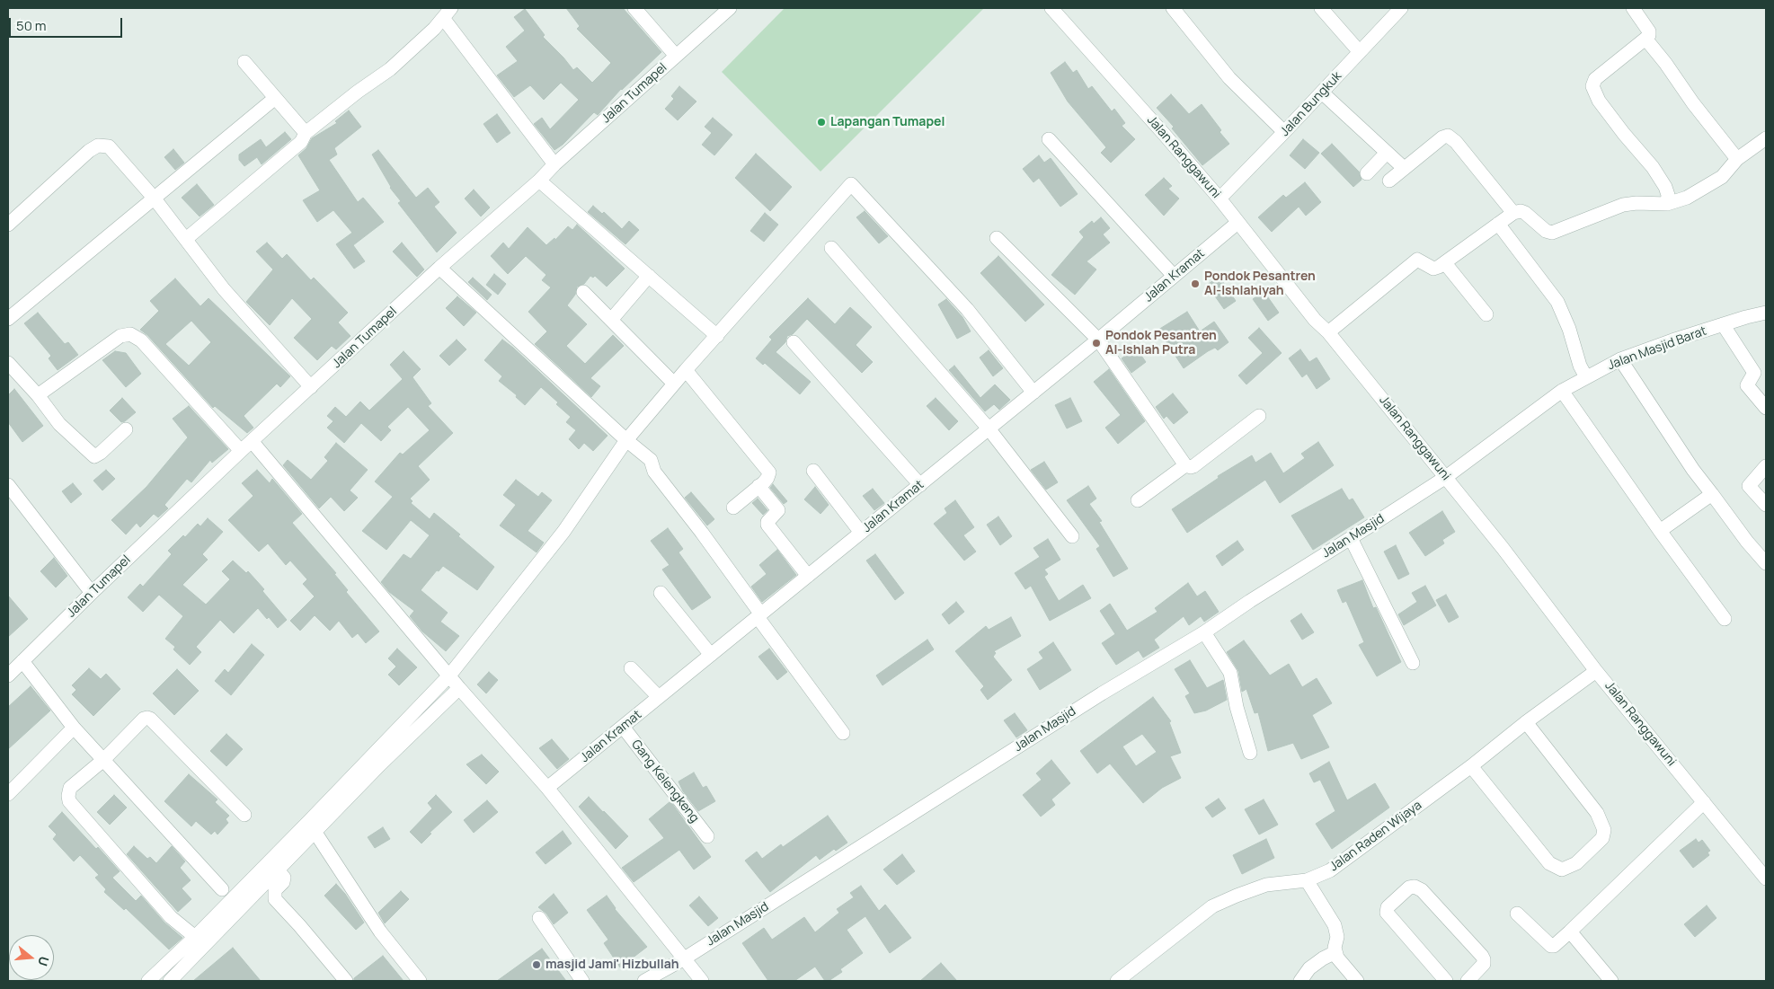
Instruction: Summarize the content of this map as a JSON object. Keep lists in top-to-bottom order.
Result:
{
  "streets": {
    "street": [
      "Jalan Tumapel",
      "Jalan Bungkuk",
      "Jalan Ranggawuni",
      "Jalan Kramat",
      "Jalan Masjid Barat",
      "Jalan Masjid",
      "Gang Kelengkeng",
      "Jalan Raden Wijaya"
    ]
  },
  "crossings": [
    ["Jalan Bungkuk", "Jalan Ranggawuni"],
    ["Jalan Ranggawuni", "Jalan Kramat"],
    ["Jalan Ranggawuni", "Jalan Masjid Barat"],
    ["Jalan Ranggawuni", "Jalan Masjid"],
    ["Jalan Ranggawuni", "Jalan Raden Wijaya"],
    ["Jalan Kramat", "Gang Kelengkeng"],
    ["Jalan Masjid Barat", "Jalan Masjid"]
  ],
  "places": [
    "Lapangan Tumapel",
    "Pondok Pesantren Al-Ishlahiyah",
    "Pondok Pesantren Al-Ishlah Putra",
    "masjid Jami' Hizbullah"
  ],
  "scale_bar": "50 m",
  "north": "right"
}
